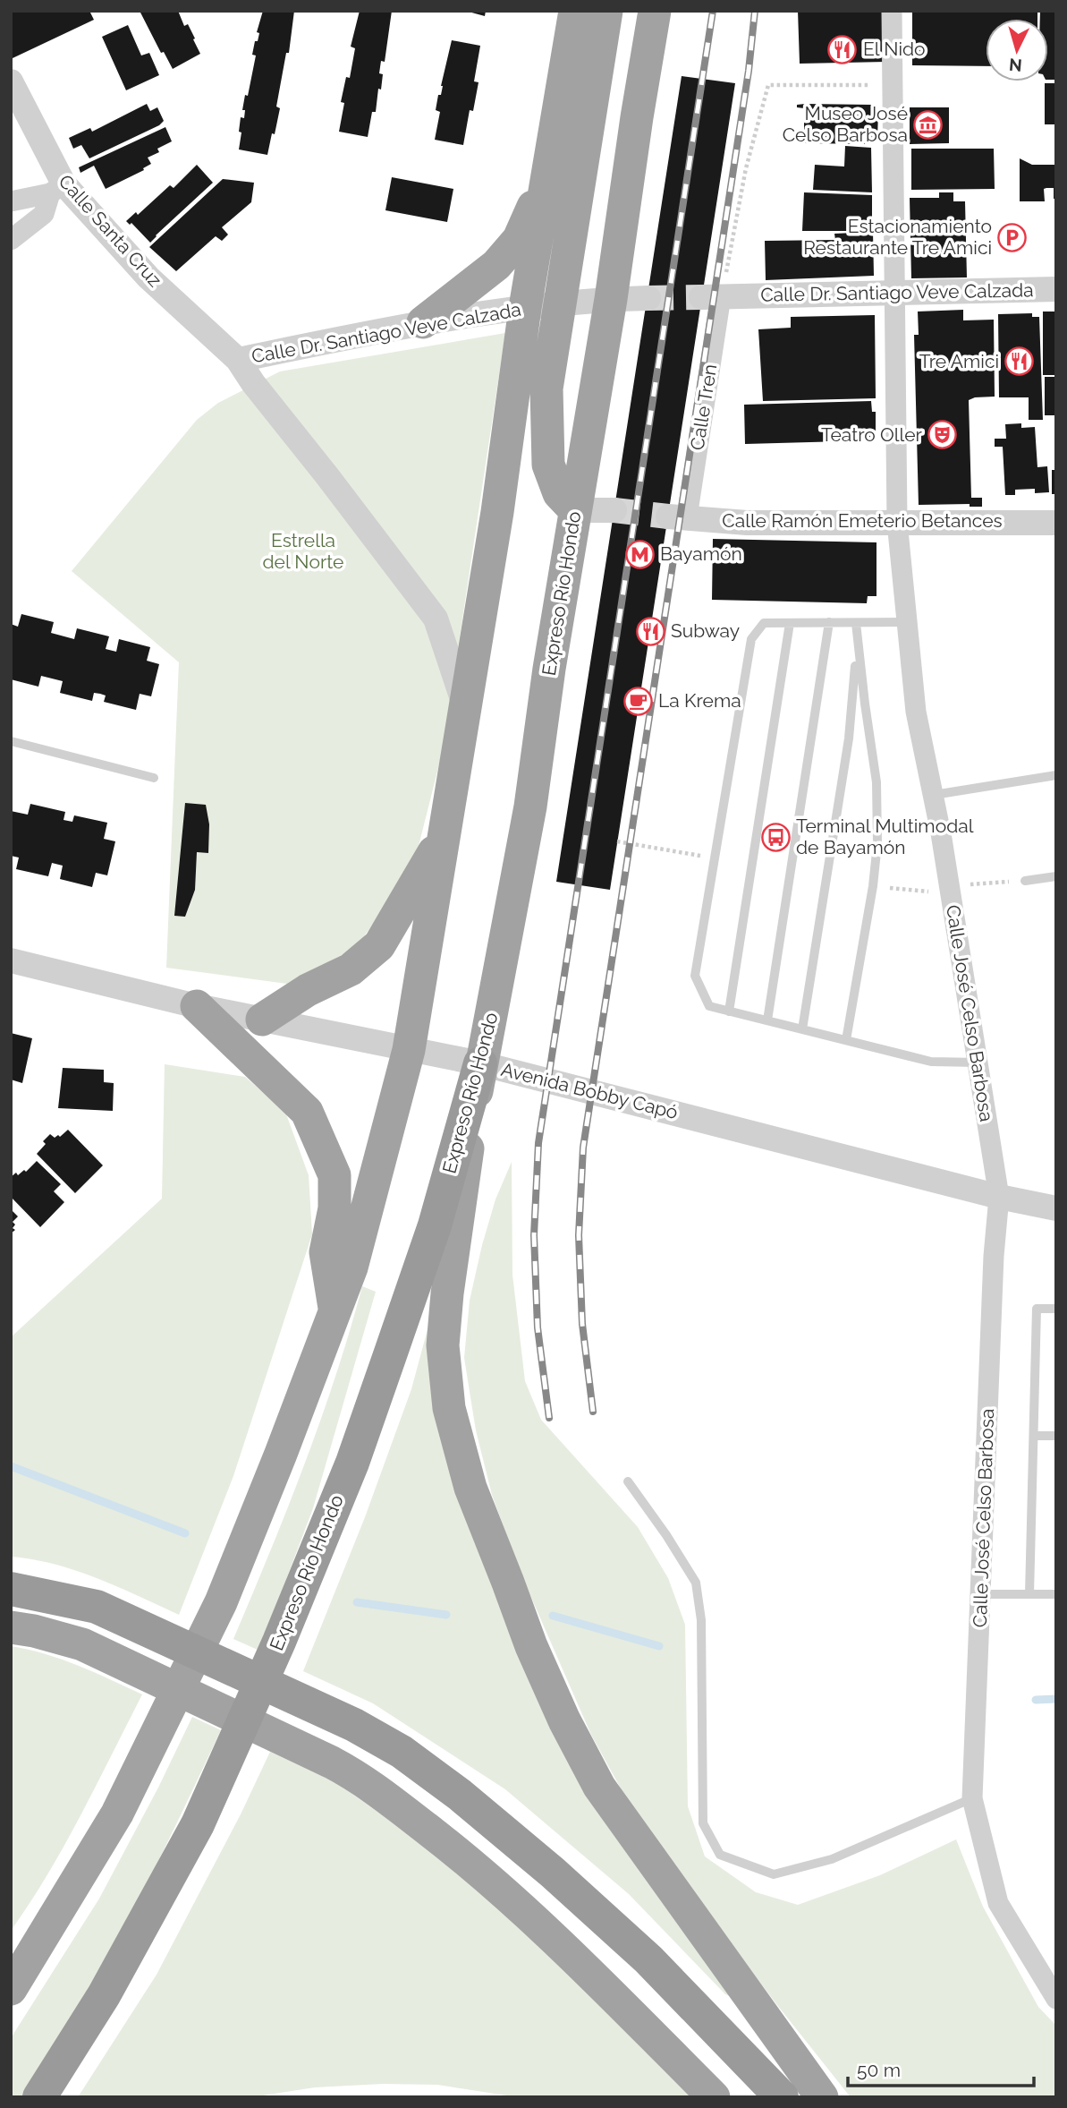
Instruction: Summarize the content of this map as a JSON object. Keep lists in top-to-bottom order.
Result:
{
  "streets": {
    "highway": ["Expreso Río Hondo"],
    "street": [
      "Calle Santa Cruz",
      "Calle Dr. Santiago Veve Calzada",
      "Calle Tren",
      "Calle Ramón Emeterio Betances",
      "Calle José Celso Barbosa",
      "Avenida Bobby Capó"
    ]
  },
  "crossings": [
    ["Calle Santa Cruz", "Calle Dr. Santiago Veve Calzada"],
    ["Calle Dr. Santiago Veve Calzada", "Calle Tren"],
    ["Calle Dr. Santiago Veve Calzada", "Expreso Río Hondo"],
    ["Calle Dr. Santiago Veve Calzada", "Calle José Celso Barbosa"],
    ["Calle Tren", "Calle Ramón Emeterio Betances"],
    ["Calle Ramón Emeterio Betances", "Calle José Celso Barbosa"],
    ["Expreso Río Hondo", "Avenida Bobby Capó"],
    ["Calle José Celso Barbosa", "Avenida Bobby Capó"]
  ],
  "parks": ["Estrella del Norte"],
  "places": {
    "restaurant": ["El Nido", "Tre Amici", "Subway"],
    "museum": ["Museo José Celso Barbosa"],
    "parking": ["Estacionamiento Restaurante Tre Amici"],
    "theatre": ["Teatro Oller"],
    "metro station": ["Bayamón"],
    "cafe": ["La Krema"],
    "bus stop": ["Terminal Multimodal de Bayamón"]
  },
  "scale_bar": "50 m",
  "north": "bottom"
}
